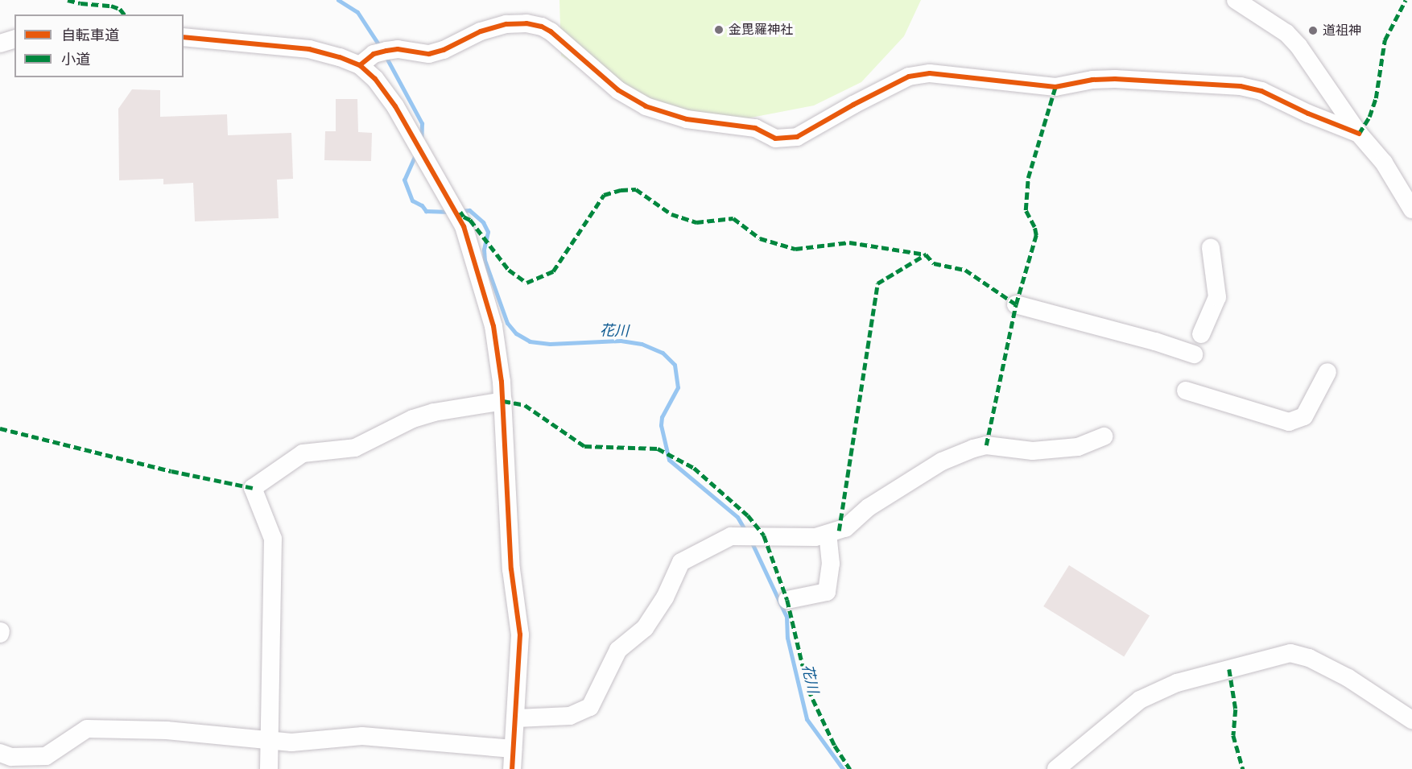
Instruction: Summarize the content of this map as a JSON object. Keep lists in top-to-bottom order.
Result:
{
  "water": ["花川"],
  "places": ["金毘羅神社", "道祖神"],
  "legend": ["自転車道", "小道"]
}
